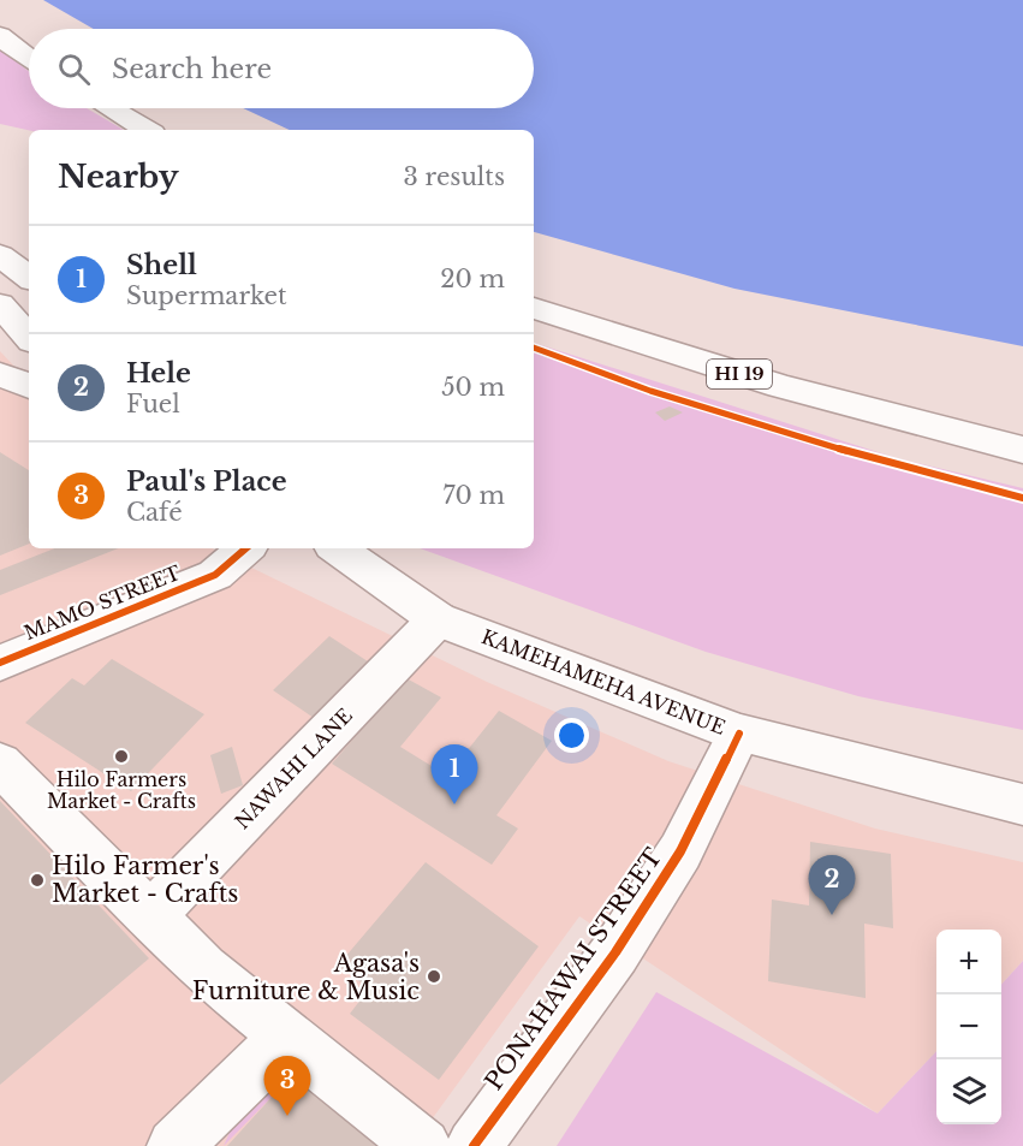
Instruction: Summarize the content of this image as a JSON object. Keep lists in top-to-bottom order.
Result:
{
  "streets": {
    "main road": [
      "HI 19",
      "MAMO STREET",
      "KAMEHAMEHA AVENUE",
      "NAWAHI LANE",
      "PONAHAWAI STREET"
    ]
  },
  "crossings": [
    ["KAMEHAMEHA AVENUE", "NAWAHI LANE"],
    ["KAMEHAMEHA AVENUE", "PONAHAWAI STREET"]
  ],
  "places": ["Hilo Farmers Market - Crafts", "Hilo Farmer's Market - Crafts", "Agasa's Furniture & Music"],
  "page": {
    "search": "Search here",
    "heading": ["Nearby", "3 results"],
    "list": [
      {
        "mark": "1",
        "name": "Shell",
        "note": "Supermarket",
        "value": "20 m"
      },
      {
        "mark": "2",
        "name": "Hele",
        "note": "Fuel",
        "value": "50 m"
      },
      {
        "mark": "3",
        "name": "Paul's Place",
        "note": "Café",
        "value": "70 m"
      }
    ],
    "pins": ["1", "2", "3"],
    "map_buttons": ["+", "−"]
  }
}
